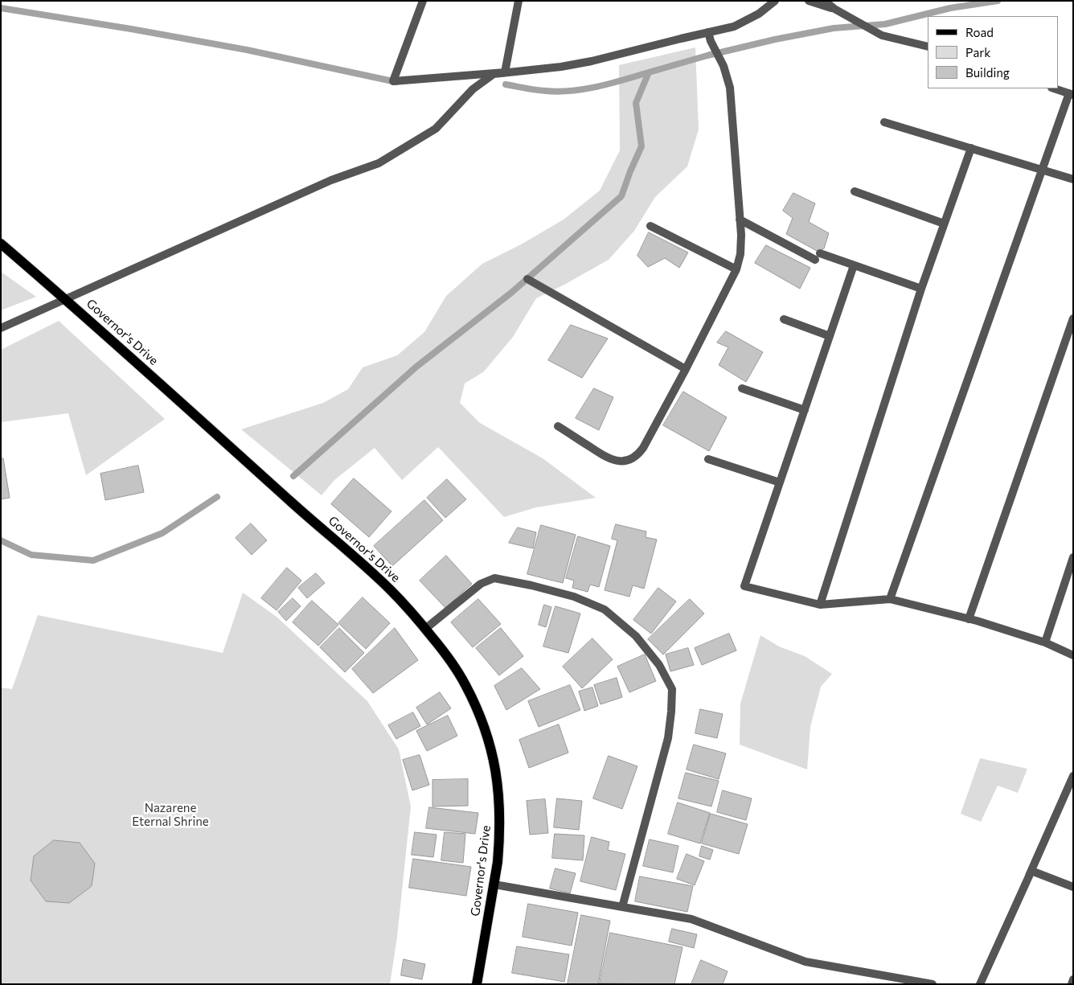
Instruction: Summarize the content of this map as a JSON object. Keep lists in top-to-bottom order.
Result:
{
  "streets": {
    "main road": ["Governor's Drive"]
  },
  "parks": ["Nazarene Eternal Shrine"],
  "legend": ["Road", "Park", "Building"]
}
